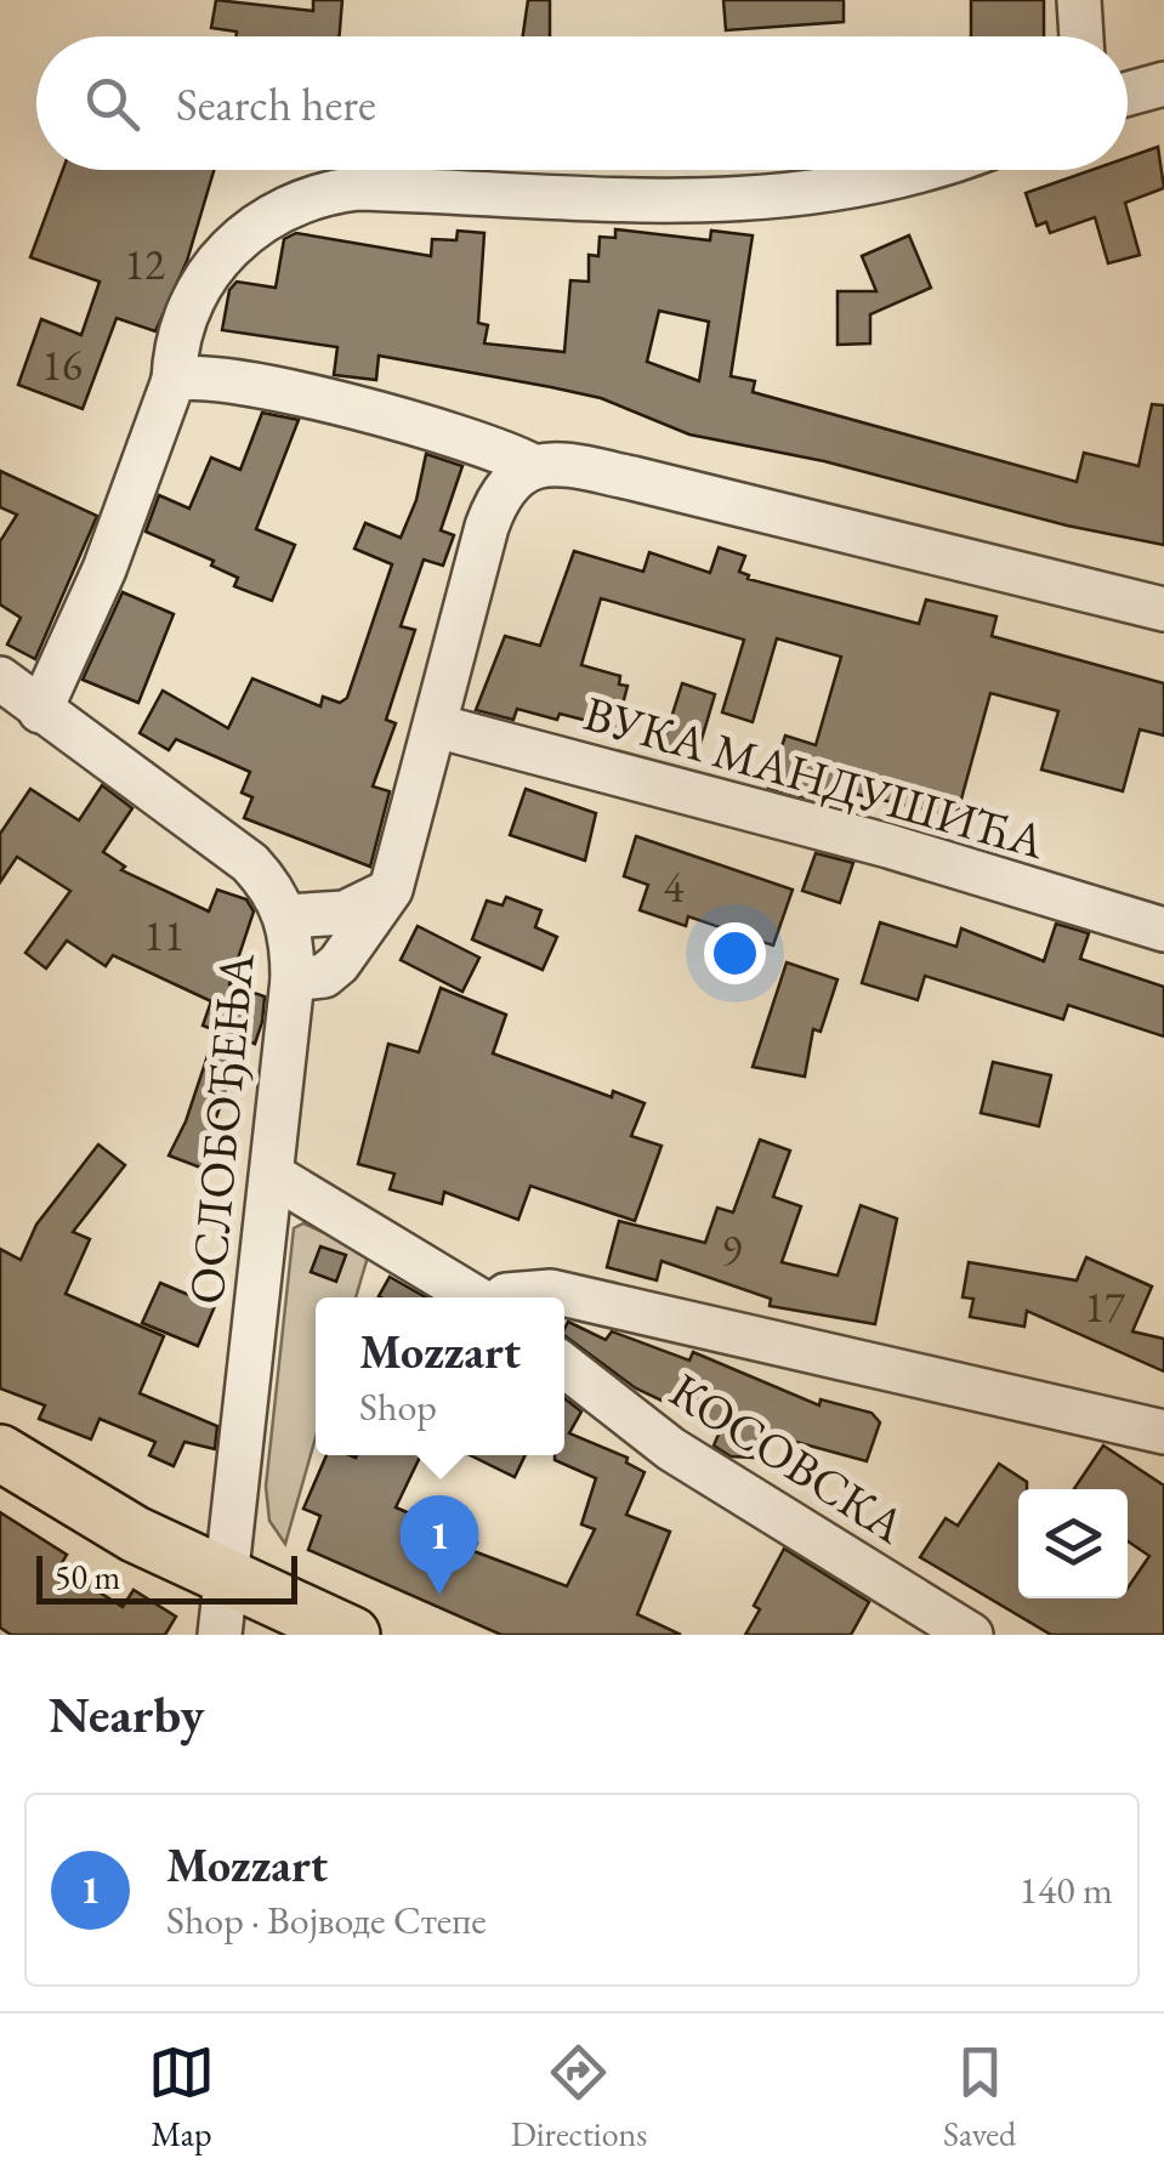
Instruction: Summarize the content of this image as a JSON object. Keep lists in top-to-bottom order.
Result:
{
  "streets": {
    "street": ["ВУКА МАНДУШИЋА", "ОСЛОБОЂЕЊА", "КОСОВСКА"]
  },
  "house_numbers": [
    "12",
    "16",
    "4",
    "11",
    "9",
    "17"
  ],
  "scale_bar": "50 m",
  "page": {
    "search": "Search here",
    "popup": ["Mozzart", "Shop"],
    "pins": "1",
    "scale": "50 m",
    "heading": "Nearby",
    "list": [
      {
        "mark": "1",
        "name": "Mozzart",
        "note": "Shop · Војводе Степе",
        "value": "140 m"
      }
    ],
    "nav": ["Map", "Directions", "Saved"]
  }
}
